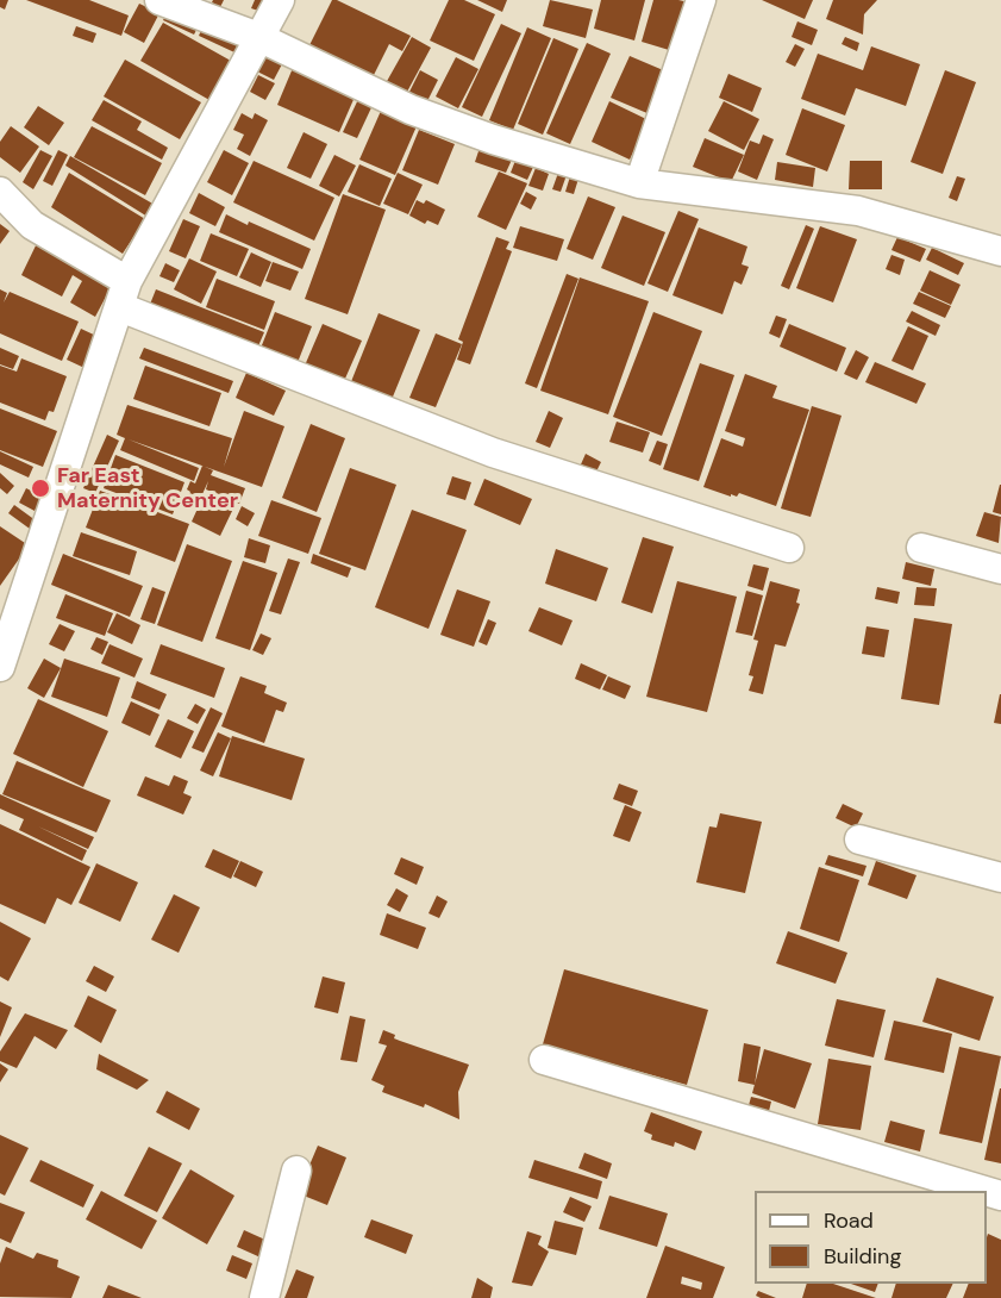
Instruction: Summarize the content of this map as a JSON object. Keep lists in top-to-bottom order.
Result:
{
  "places": ["Far East Maternity Center"],
  "legend": ["Road", "Building"]
}
